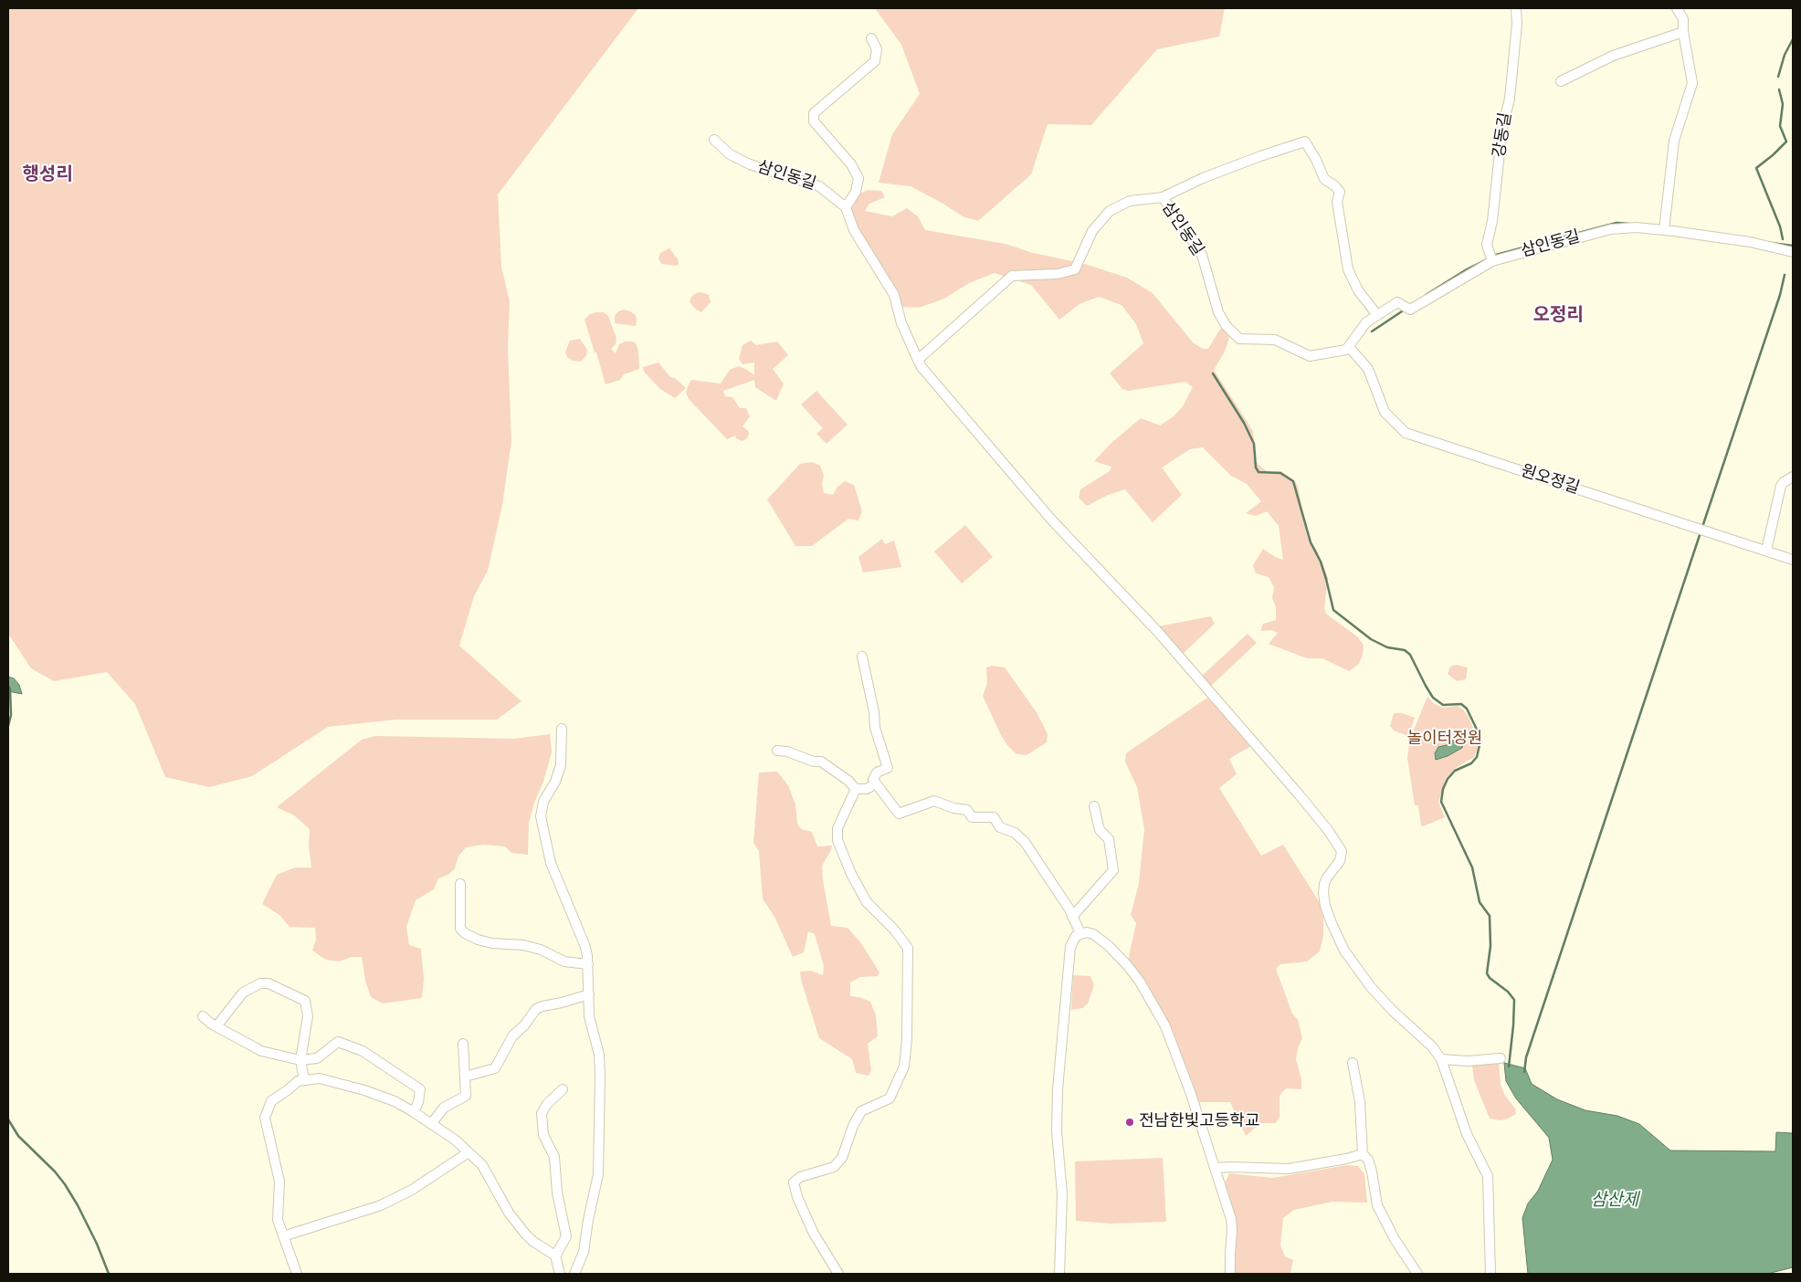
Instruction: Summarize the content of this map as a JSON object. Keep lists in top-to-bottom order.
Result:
{
  "streets": {
    "street": ["강동길", "삼인동길", "원오정길"]
  },
  "crossings": [
    ["강동길", "삼인동길"],
    ["삼인동길", "원오정길"]
  ],
  "districts": ["행성리", "오정리"],
  "water": ["삼산제"],
  "parks": ["놀이터정원"],
  "places": ["전남한빛고등학교"]
}
